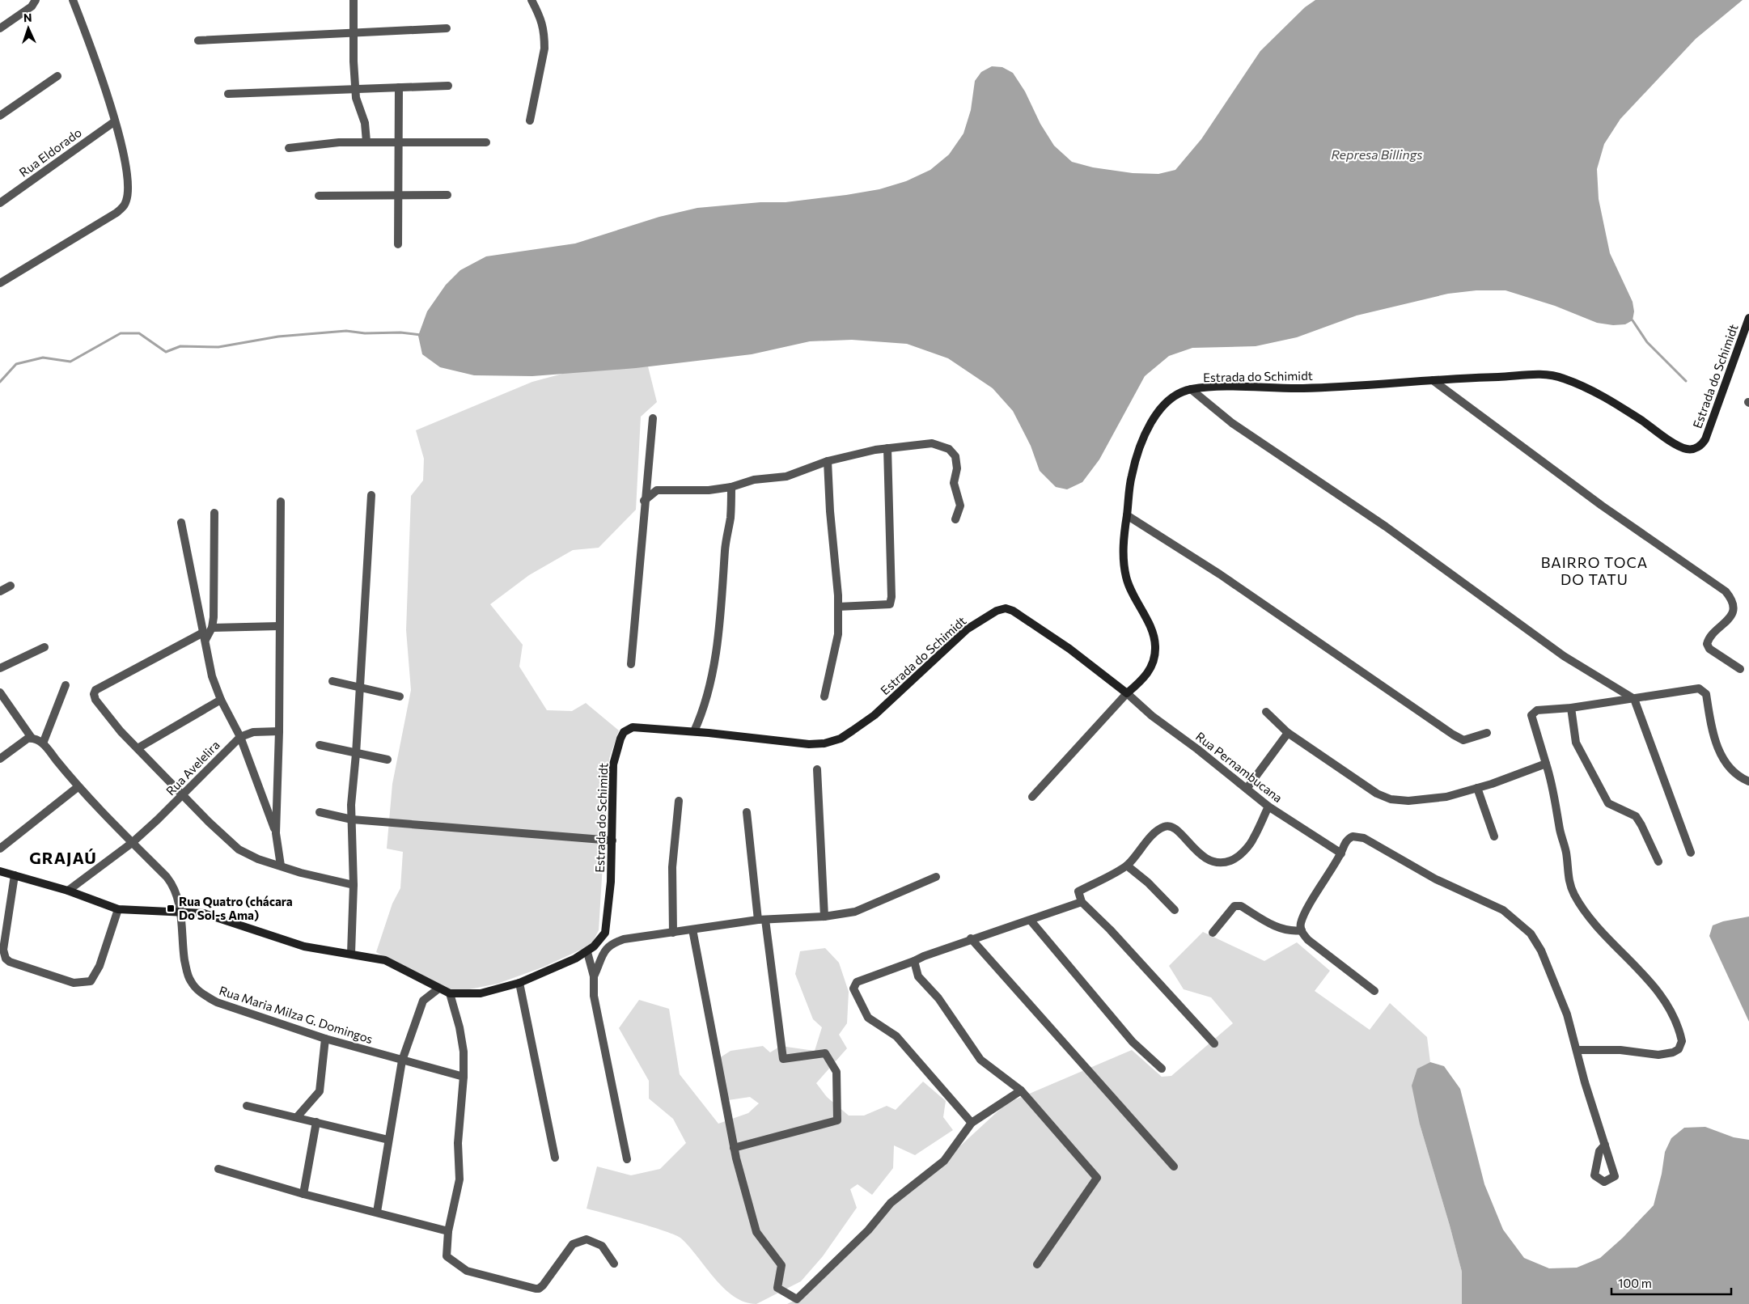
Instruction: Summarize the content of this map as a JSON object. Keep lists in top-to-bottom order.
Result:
{
  "streets": {
    "street": [
      "Rua Eldorado",
      "Estrada do Schimidt",
      "Rua Pernambucana",
      "Rua Avelelira",
      "Rua Maria Milza G. Domingos"
    ]
  },
  "crossings": [
    ["Estrada do Schimidt", "Rua Pernambucana"],
    ["Estrada do Schimidt", "Rua Avelelira"],
    ["Estrada do Schimidt", "Rua Maria Milza G. Domingos"],
    ["Rua Avelelira", "Rua Maria Milza G. Domingos"]
  ],
  "districts": ["BAIRRO TOCA DO TATU", "GRAJAÚ"],
  "water": ["Represa Billings"],
  "places": {
    "transit": ["Rua Quatro (chácara Do Sol-s Ama)"]
  },
  "scale_bar": "100 m",
  "north": "top"
}
